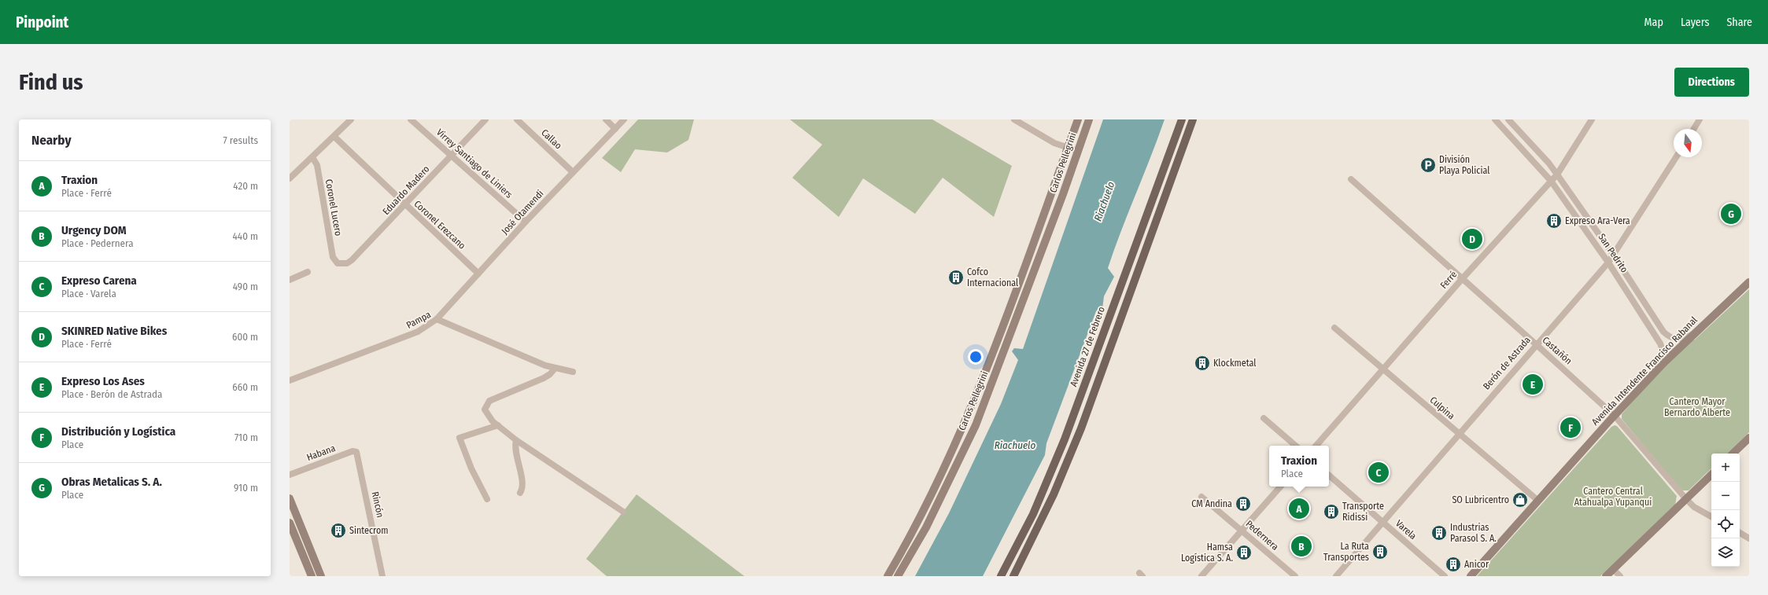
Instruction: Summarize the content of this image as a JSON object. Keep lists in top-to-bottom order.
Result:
{
  "streets": {
    "main road": ["Carlos Pellegrini", "Avenida 27 de Febrero", "Avenida Intendente Francisco Rabanal"],
    "street": [
      "Callao",
      "Virrey Santiago de Liniers",
      "Eduardo Madero",
      "Coronel Lucero",
      "José Otamendi",
      "Coronel Erezcano",
      "San Pedrito",
      "Ferré",
      "Pampa",
      "Castañón",
      "Berón de Astrada",
      "Culpina",
      "Habana",
      "Rincón",
      "Varela",
      "Pedernera"
    ]
  },
  "crossings": [
    ["Callao", "José Otamendi"],
    ["Virrey Santiago de Liniers", "Eduardo Madero"],
    ["Virrey Santiago de Liniers", "José Otamendi"],
    ["Eduardo Madero", "Coronel Lucero"],
    ["Eduardo Madero", "Coronel Erezcano"],
    ["José Otamendi", "Coronel Erezcano"],
    ["José Otamendi", "Pampa"],
    ["San Pedrito", "Ferré"],
    ["San Pedrito", "Berón de Astrada"],
    ["San Pedrito", "Avenida Intendente Francisco Rabanal"],
    ["Ferré", "Castañón"],
    ["Ferré", "Culpina"],
    ["Castañón", "Berón de Astrada"],
    ["Castañón", "Avenida Intendente Francisco Rabanal"],
    ["Berón de Astrada", "Culpina"],
    ["Berón de Astrada", "Varela"],
    ["Avenida Intendente Francisco Rabanal", "Culpina"],
    ["Habana", "Rincón"]
  ],
  "water": ["Riachuelo"],
  "parks": ["Cantero Mayor Bernardo Alberte", "Cantero Central Atahualpa Yupanqui"],
  "places": {
    "parking": ["División Playa Policial"],
    "building": [
      "Expreso Ara-Vera",
      "Cofco Internacional",
      "Klockmetal",
      "CM Andina",
      "Transporte Ridissi",
      "Sintecrom",
      "Industrias Parasol S. A.",
      "La Ruta Transportes",
      "Hamsa Logística S. A.",
      "Anicor"
    ],
    "shop": ["SO Lubricentro"]
  },
  "north": "bottom",
  "page": {
    "header": "Pinpoint",
    "nav": ["Map", "Layers", "Share"],
    "buttons": "Directions",
    "title": "Find us",
    "heading": ["Nearby", "7 results"],
    "list": [
      {
        "mark": "A",
        "name": "Traxion",
        "note": "Place · Ferré",
        "value": "420 m"
      },
      {
        "mark": "B",
        "name": "Urgency DOM",
        "note": "Place · Pedernera",
        "value": "440 m"
      },
      {
        "mark": "C",
        "name": "Expreso Carena",
        "note": "Place · Varela",
        "value": "490 m"
      },
      {
        "mark": "D",
        "name": "SKINRED Native Bikes",
        "note": "Place · Ferré",
        "value": "600 m"
      },
      {
        "mark": "E",
        "name": "Expreso Los Ases",
        "note": "Place · Berón de Astrada",
        "value": "660 m"
      },
      {
        "mark": "F",
        "name": "Distribución y Logística",
        "note": "Place",
        "value": "710 m"
      },
      {
        "mark": "G",
        "name": "Obras Metalicas S. A.",
        "note": "Place",
        "value": "910 m"
      }
    ],
    "pins": [
      "G",
      "D",
      "E",
      "F",
      "C",
      "A",
      "B"
    ],
    "popup": ["Traxion", "Place"],
    "map_buttons": ["+", "−"]
  }
}
